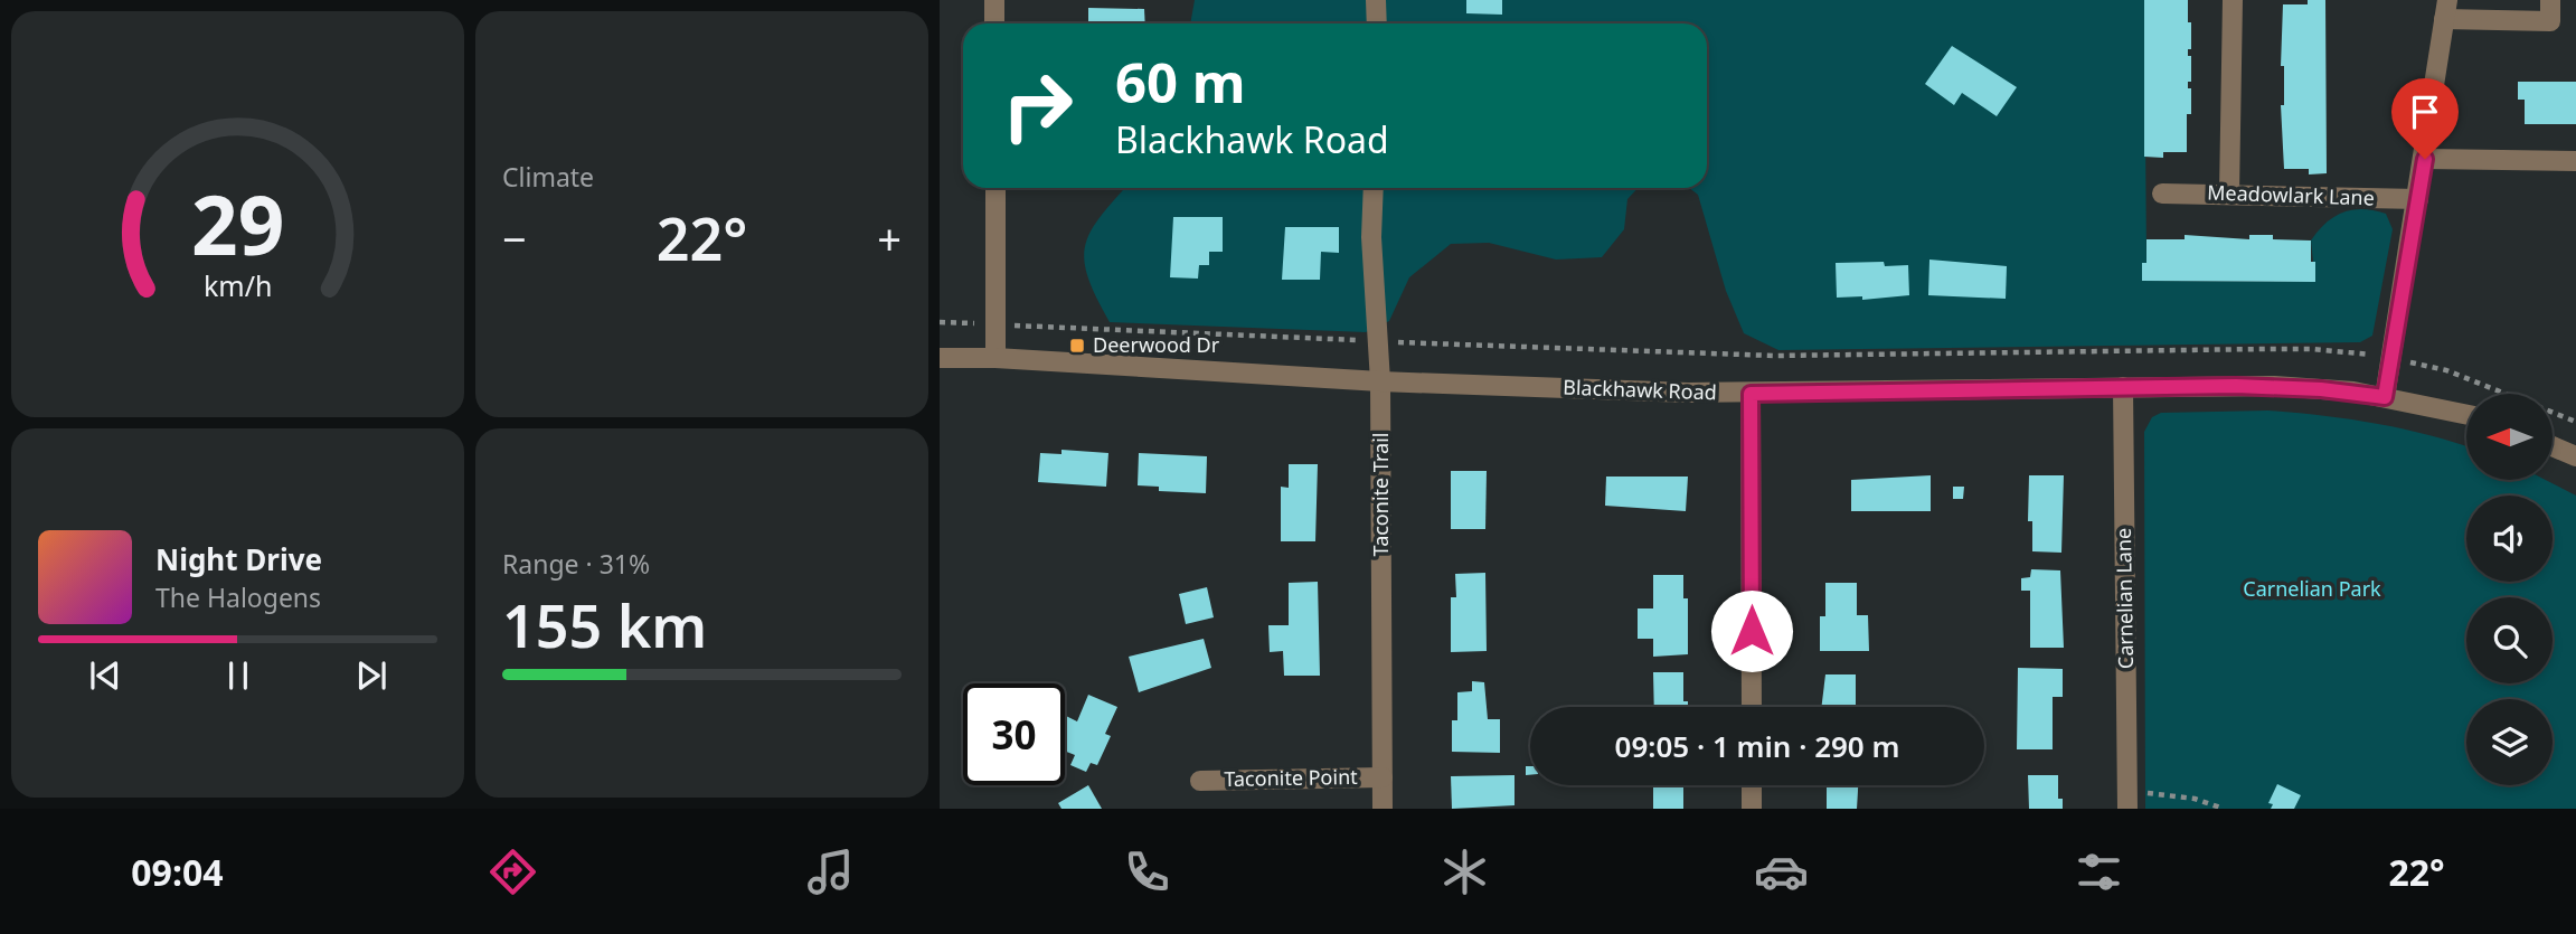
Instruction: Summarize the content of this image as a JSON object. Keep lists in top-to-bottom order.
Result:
{
  "streets": {
    "street": [
      "Meadowlark Lane",
      "Blackhawk Road",
      "Taconite Trail",
      "Carnelian Lane",
      "Taconite Point"
    ]
  },
  "crossings": [
    ["Blackhawk Road", "Taconite Trail"],
    ["Blackhawk Road", "Carnelian Lane"],
    ["Taconite Trail", "Taconite Point"]
  ],
  "parks": ["Carnelian Park"],
  "places": {
    "transit": ["Deerwood Dr"]
  },
  "north": "left",
  "page": {
    "tile": [
      "Climate",
      ["Range · 31%", "155 km"]
    ],
    "turn": ["60 m", "Blackhawk Road"],
    "heat": ["−", "22°", "+"],
    "song": ["Night Drive", "The Halogens"],
    "limit": "30",
    "trip": "09:05 · 1 min · 290 m",
    "tabs": ["09:04", "22°"],
    "gauge": ["29", "km/h"]
  }
}
